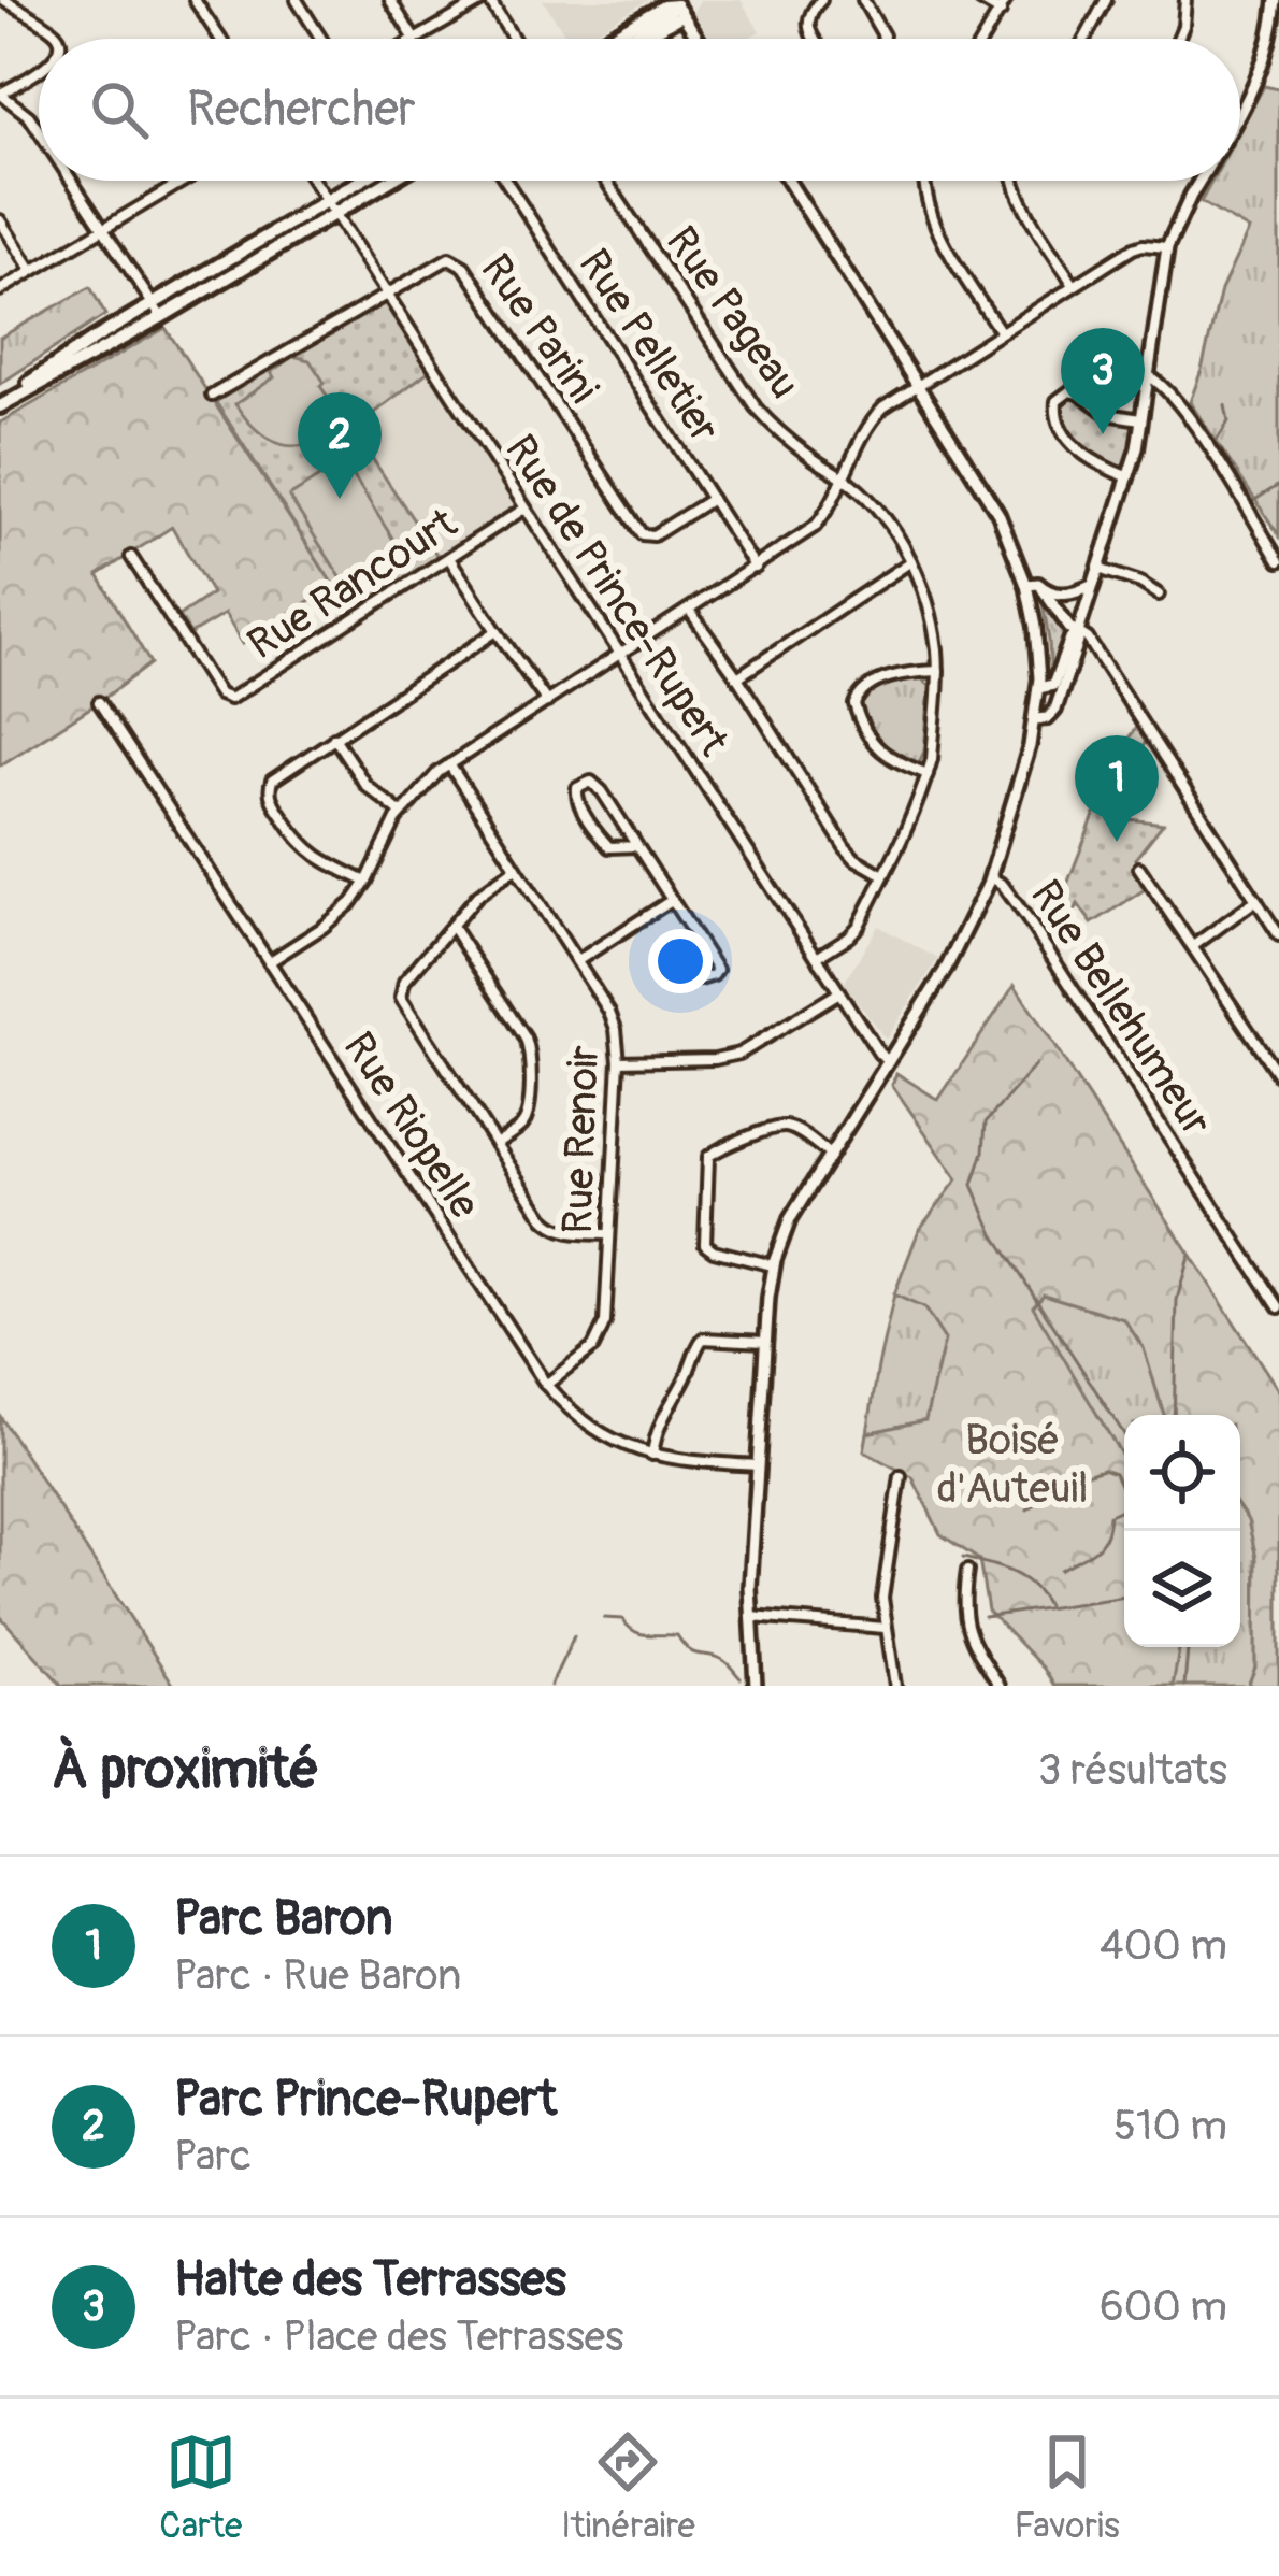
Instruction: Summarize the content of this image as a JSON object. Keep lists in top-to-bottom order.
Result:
{
  "streets": {
    "street": [
      "Rue Pageau",
      "Rue Parini",
      "Rue Pelletier",
      "Rue Rancourt",
      "Rue de Prince-Rupert",
      "Rue Bellehumeur",
      "Rue Riopelle",
      "Rue Renoir"
    ]
  },
  "crossings": [
    ["Rue Pageau", "Rue de Prince-Rupert"],
    ["Rue Parini", "Rue Pelletier"],
    ["Rue Parini", "Rue de Prince-Rupert"],
    ["Rue Rancourt", "Rue de Prince-Rupert"],
    ["Rue Riopelle", "Rue Renoir"]
  ],
  "parks": ["Boisé d'Auteuil"],
  "page": {
    "search": "Rechercher",
    "pins": ["3", "2", "1"],
    "heading": ["À proximité", "3 résultats"],
    "list": [
      {
        "mark": "1",
        "name": "Parc Baron",
        "note": "Parc · Rue Baron",
        "value": "400 m"
      },
      {
        "mark": "2",
        "name": "Parc Prince-Rupert",
        "note": "Parc",
        "value": "510 m"
      },
      {
        "mark": "3",
        "name": "Halte des Terrasses",
        "note": "Parc · Place des Terrasses",
        "value": "600 m"
      }
    ],
    "nav": ["Carte", "Itinéraire", "Favoris"]
  }
}
